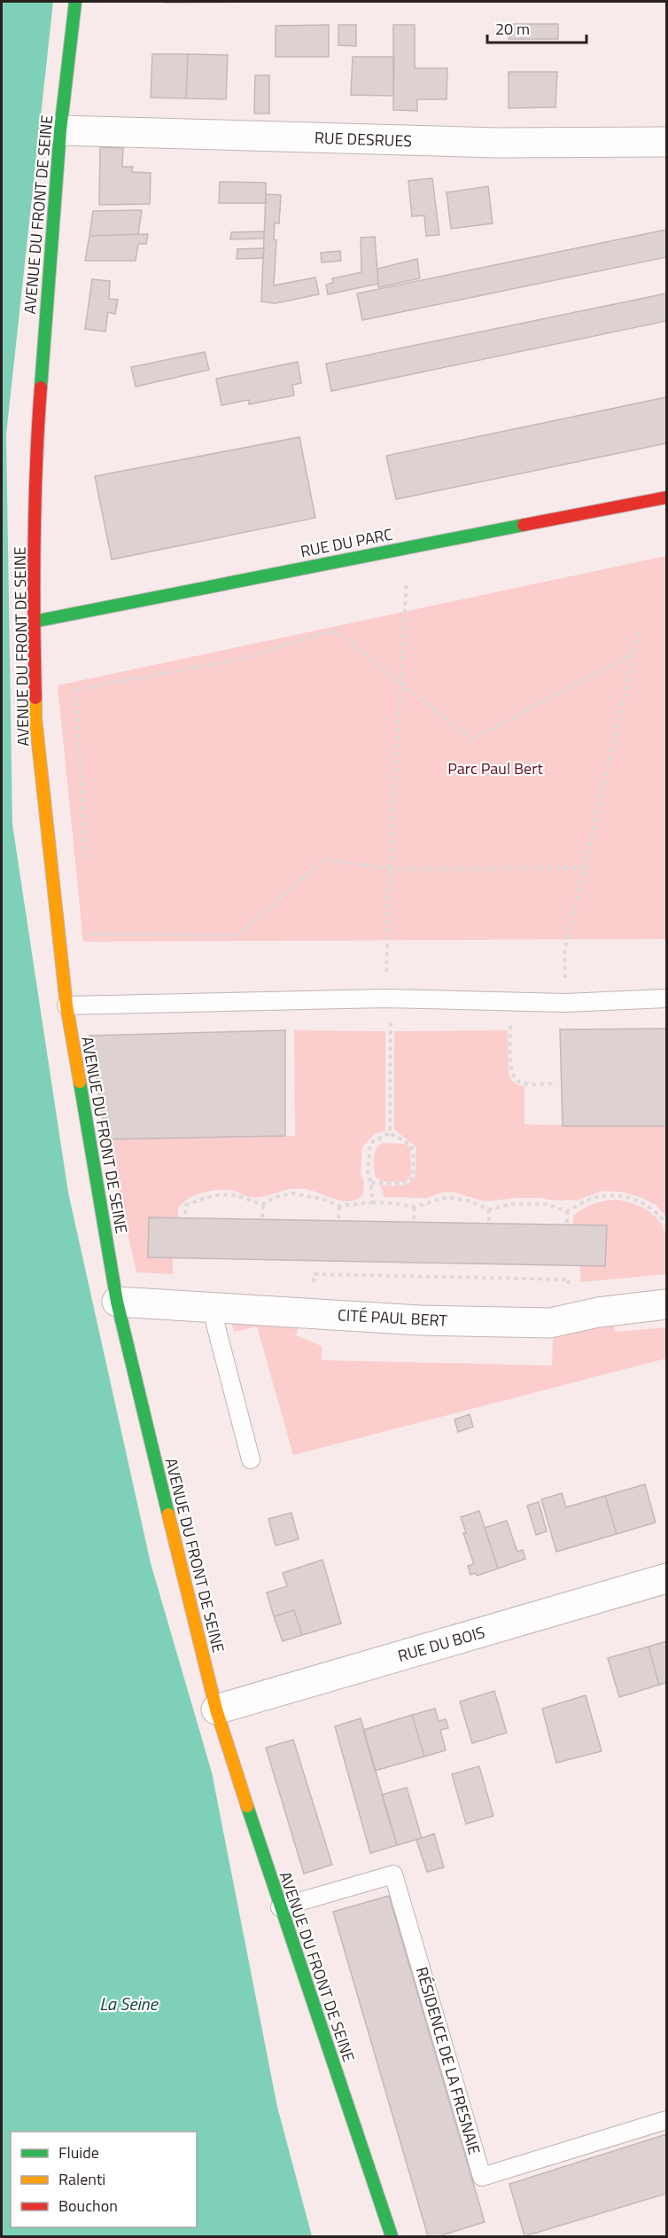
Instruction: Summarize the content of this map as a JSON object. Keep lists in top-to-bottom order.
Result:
{
  "streets": {
    "street": [
      "RUE DESRUES",
      "AVENUE DU FRONT DE SEINE",
      "RUE DU PARC",
      "CITÉ PAUL BERT",
      "RUE DU BOIS"
    ],
    "lane": ["RÉSIDENCE DE LA FRESNAIE"]
  },
  "crossings": [
    ["RUE DESRUES", "AVENUE DU FRONT DE SEINE"],
    ["AVENUE DU FRONT DE SEINE", "RUE DU PARC"],
    ["AVENUE DU FRONT DE SEINE", "CITÉ PAUL BERT"],
    ["AVENUE DU FRONT DE SEINE", "RUE DU BOIS"],
    ["AVENUE DU FRONT DE SEINE", "RÉSIDENCE DE LA FRESNAIE"]
  ],
  "water": ["La Seine"],
  "parks": ["Parc Paul Bert"],
  "legend": ["Fluide", "Ralenti", "Bouchon"],
  "scale_bar": "20 m"
}
